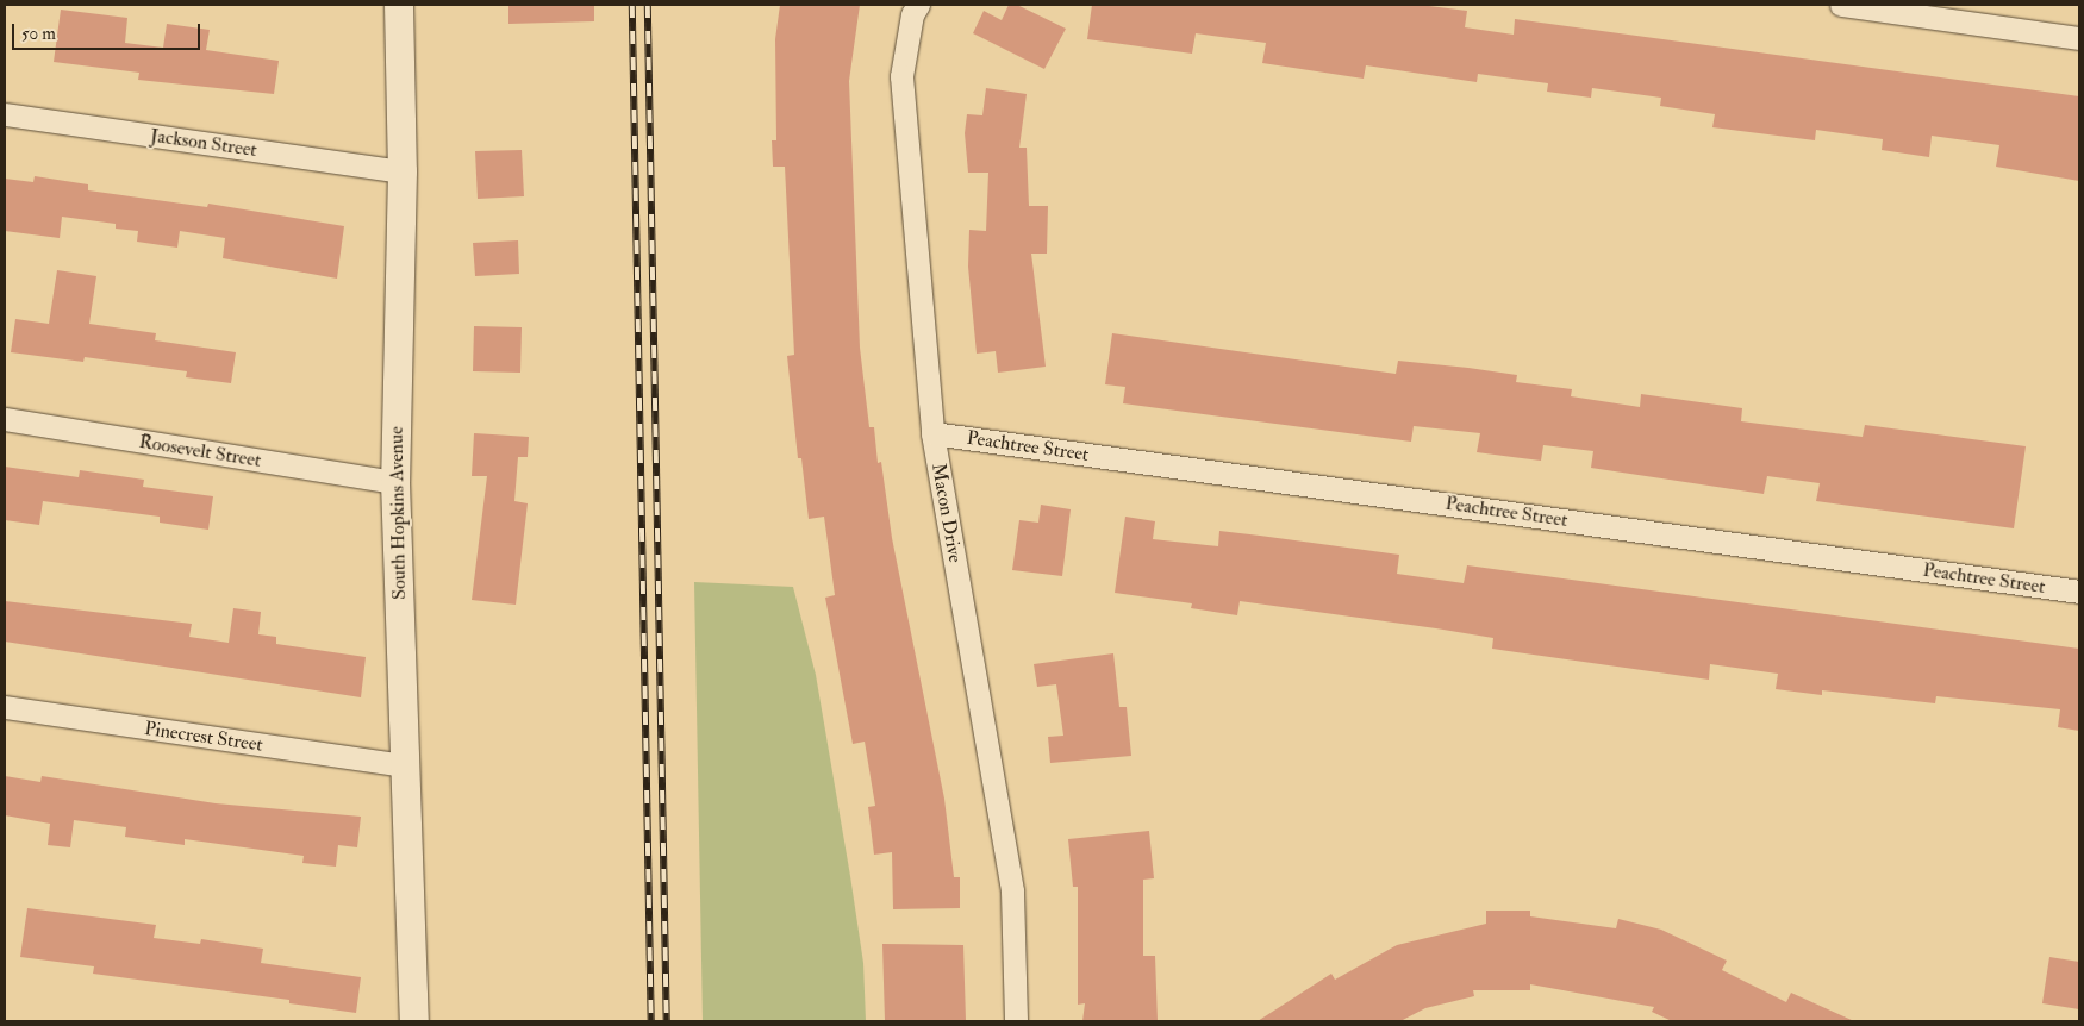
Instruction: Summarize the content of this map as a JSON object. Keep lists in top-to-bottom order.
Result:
{
  "streets": {
    "street": [
      "Jackson Street",
      "Peachtree Street",
      "Roosevelt Street",
      "South Hopkins Avenue",
      "Macon Drive",
      "Pinecrest Street"
    ]
  },
  "crossings": [
    ["Jackson Street", "South Hopkins Avenue"],
    ["Peachtree Street", "Macon Drive"],
    ["Roosevelt Street", "South Hopkins Avenue"],
    ["South Hopkins Avenue", "Pinecrest Street"]
  ],
  "scale_bar": "50 m"
}
